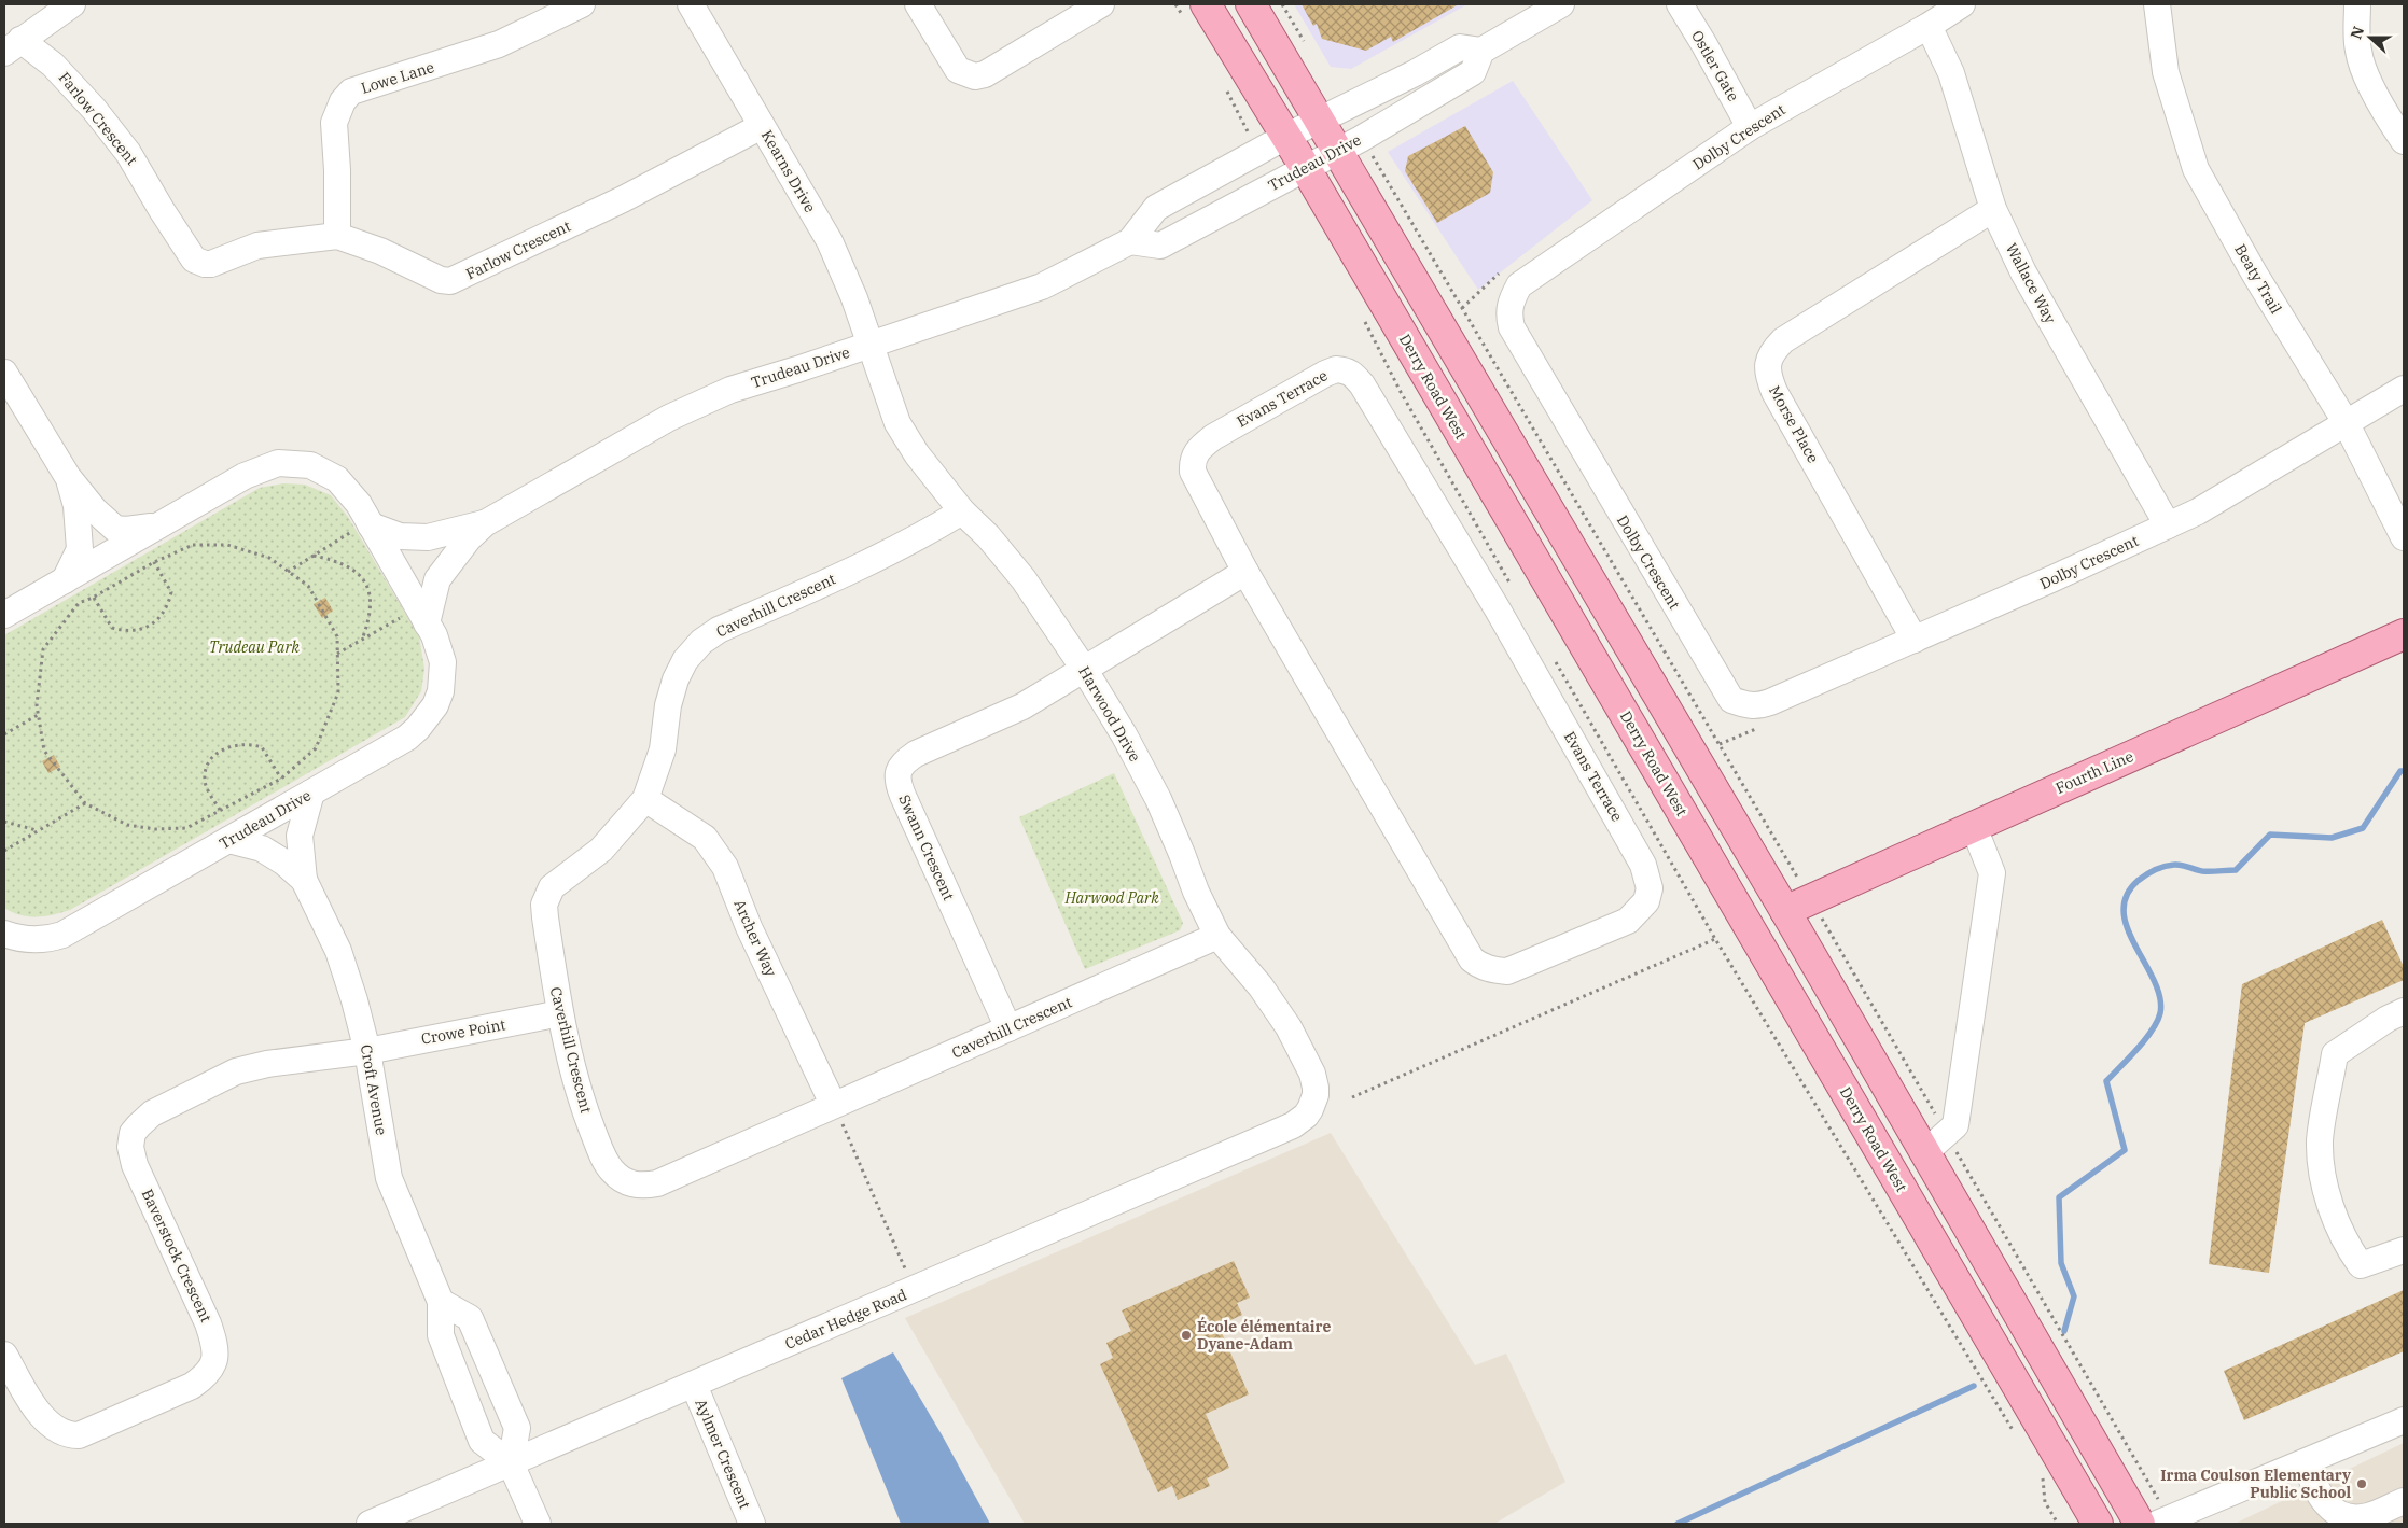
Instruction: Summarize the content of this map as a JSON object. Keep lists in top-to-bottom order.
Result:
{
  "streets": {
    "main road": ["Derry Road West", "Fourth Line"],
    "street": [
      "Ostler Gate",
      "Lowe Lane",
      "Farlow Crescent",
      "Dolby Crescent",
      "Trudeau Drive",
      "Kearns Drive",
      "Beaty Trail",
      "Wallace Way",
      "Evans Terrace",
      "Morse Place",
      "Caverhill Crescent",
      "Harwood Drive",
      "Swann Crescent",
      "Archer Way",
      "Crowe Point",
      "Croft Avenue",
      "Baverstock Crescent",
      "Cedar Hedge Road",
      "Aylmer Crescent"
    ]
  },
  "crossings": [
    ["Ostler Gate", "Dolby Crescent"],
    ["Lowe Lane", "Farlow Crescent"],
    ["Farlow Crescent", "Kearns Drive"],
    ["Dolby Crescent", "Beaty Trail"],
    ["Dolby Crescent", "Wallace Way"],
    ["Dolby Crescent", "Morse Place"],
    ["Trudeau Drive", "Kearns Drive"],
    ["Trudeau Drive", "Derry Road West"],
    ["Trudeau Drive", "Harwood Drive"],
    ["Trudeau Drive", "Croft Avenue"],
    ["Kearns Drive", "Harwood Drive"],
    ["Wallace Way", "Morse Place"],
    ["Caverhill Crescent", "Harwood Drive"],
    ["Caverhill Crescent", "Swann Crescent"],
    ["Caverhill Crescent", "Archer Way"],
    ["Caverhill Crescent", "Crowe Point"],
    ["Harwood Drive", "Swann Crescent"],
    ["Harwood Drive", "Cedar Hedge Road"],
    ["Crowe Point", "Croft Avenue"],
    ["Crowe Point", "Baverstock Crescent"],
    ["Croft Avenue", "Baverstock Crescent"],
    ["Croft Avenue", "Cedar Hedge Road"],
    ["Cedar Hedge Road", "Aylmer Crescent"]
  ],
  "parks": ["Trudeau Park", "Harwood Park"],
  "places": ["École élémentaire Dyane-Adam", "Irma Coulson Elementary Public School"],
  "north": "left"
}
